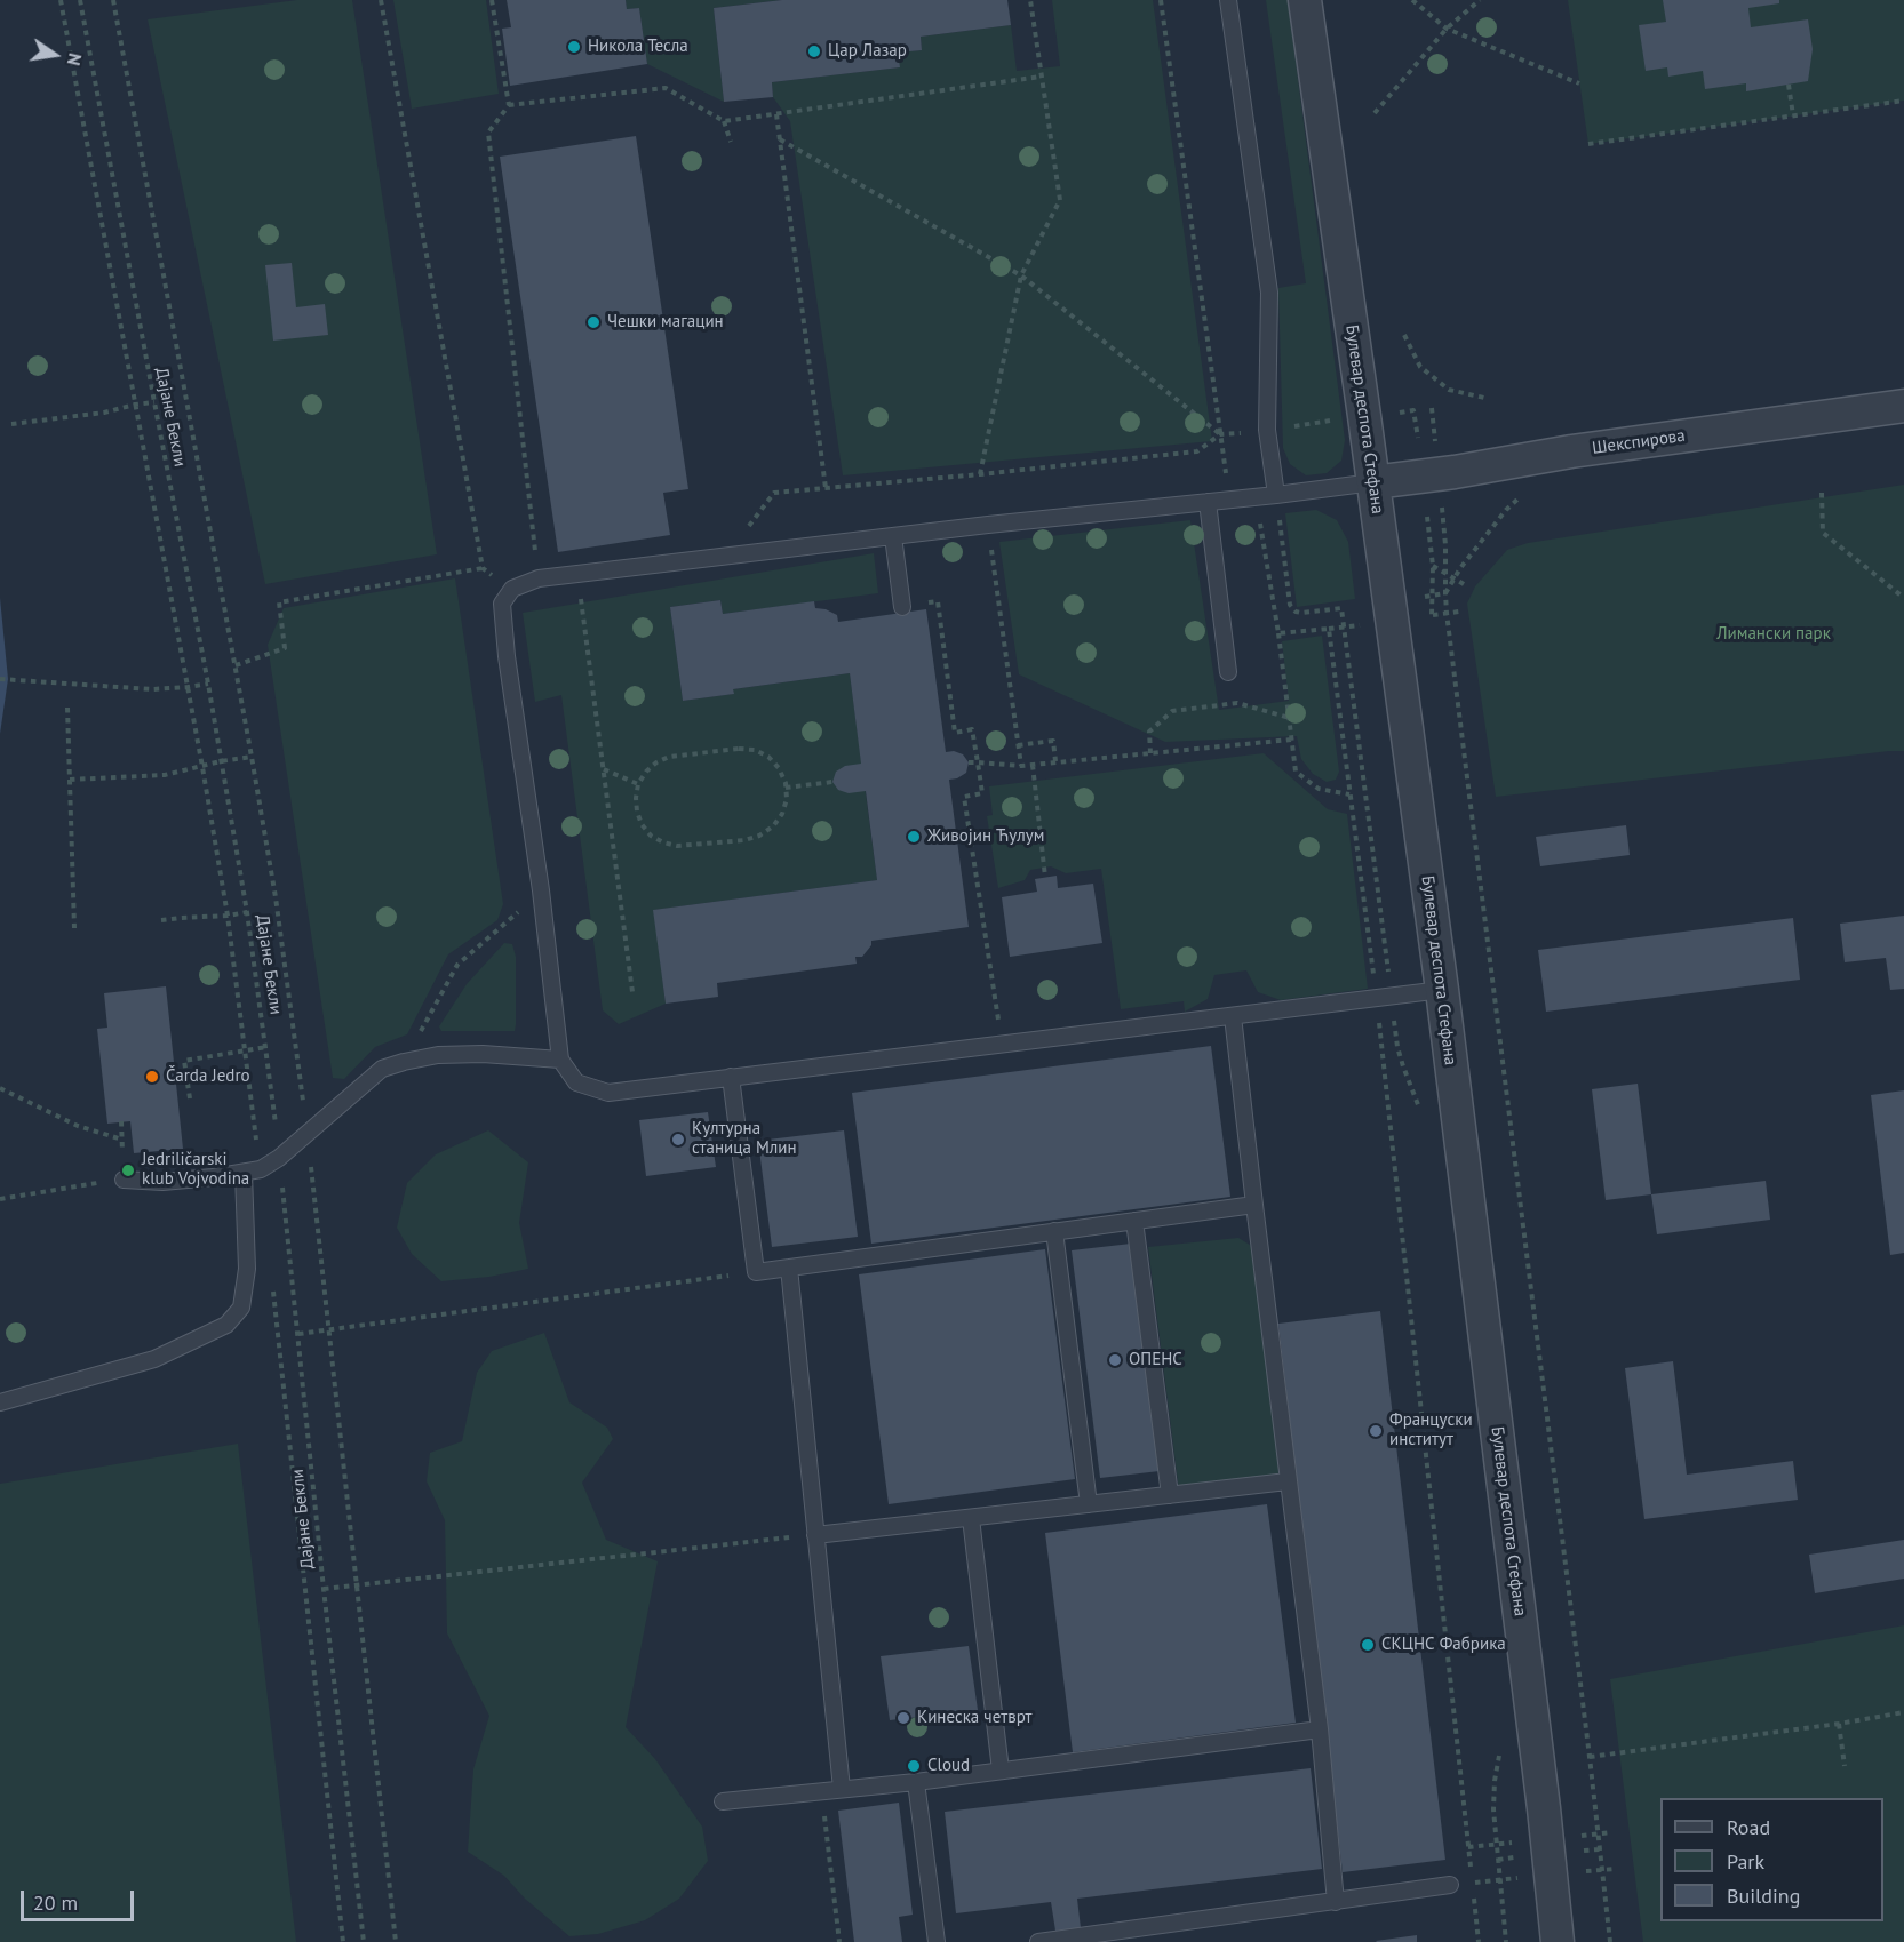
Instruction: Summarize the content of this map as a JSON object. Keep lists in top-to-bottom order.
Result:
{
  "streets": {
    "street": ["Булевар деспота Стефана", "Шекспирова"],
    "path": ["Дајане Бекли"]
  },
  "crossings": [
    ["Булевар деспота Стефана", "Шекспирова"]
  ],
  "parks": ["Лимански парк"],
  "places": [
    "Никола Тесла",
    "Цар Лазар",
    "Чешки магацин",
    "Живојин Ћулум",
    "Čarda Jedro",
    "Културна станица Млин",
    "Jedriličarski klub Vojvodina",
    "ОПЕНС",
    "Француски институт",
    "СКЦНС Фабрика",
    "Кинеска четврт",
    "Cloud"
  ],
  "legend": ["Road", "Park", "Building"],
  "scale_bar": "20 m",
  "north": "right"
}
